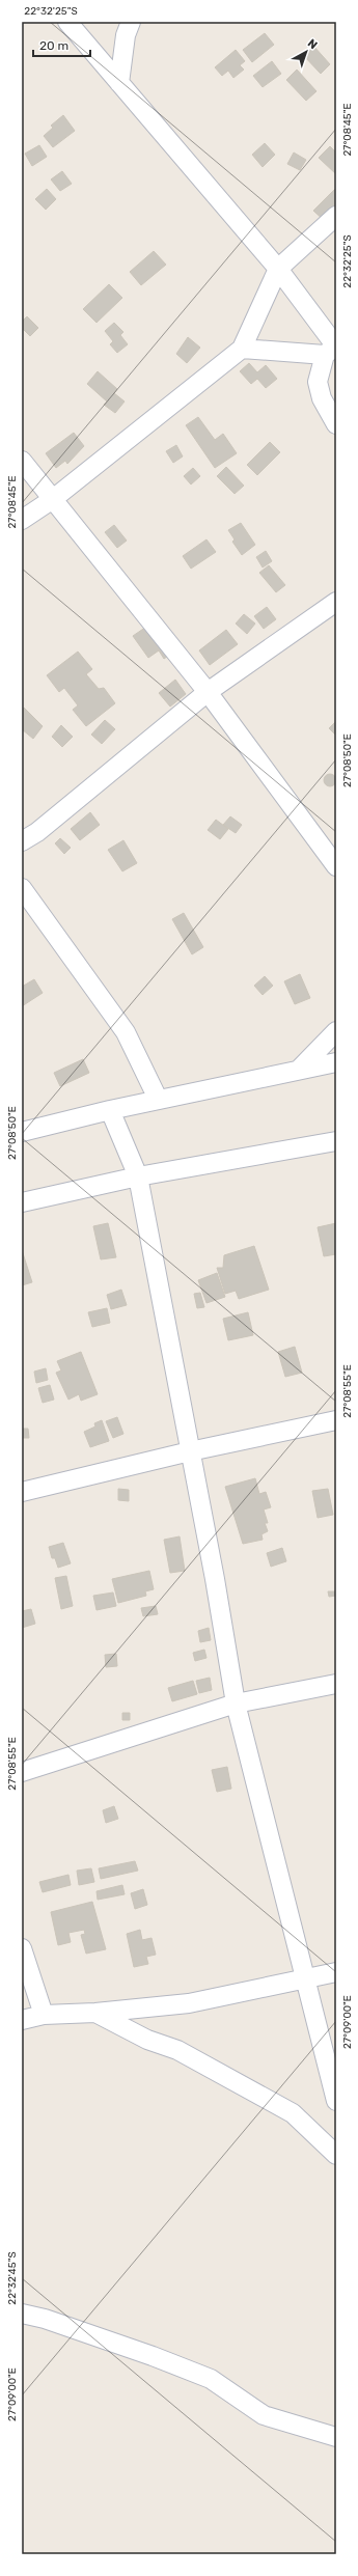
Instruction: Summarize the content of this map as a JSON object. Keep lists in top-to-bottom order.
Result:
{
  "scale_bar": "20 m",
  "north": "top right",
  "coordinates": [
    "22°32'25\"S",
    "27°08'45\"E",
    "27°08'50\"E",
    "27°08'55\"E",
    "27°09'00\"E",
    "22°32'45\"S"
  ]
}
